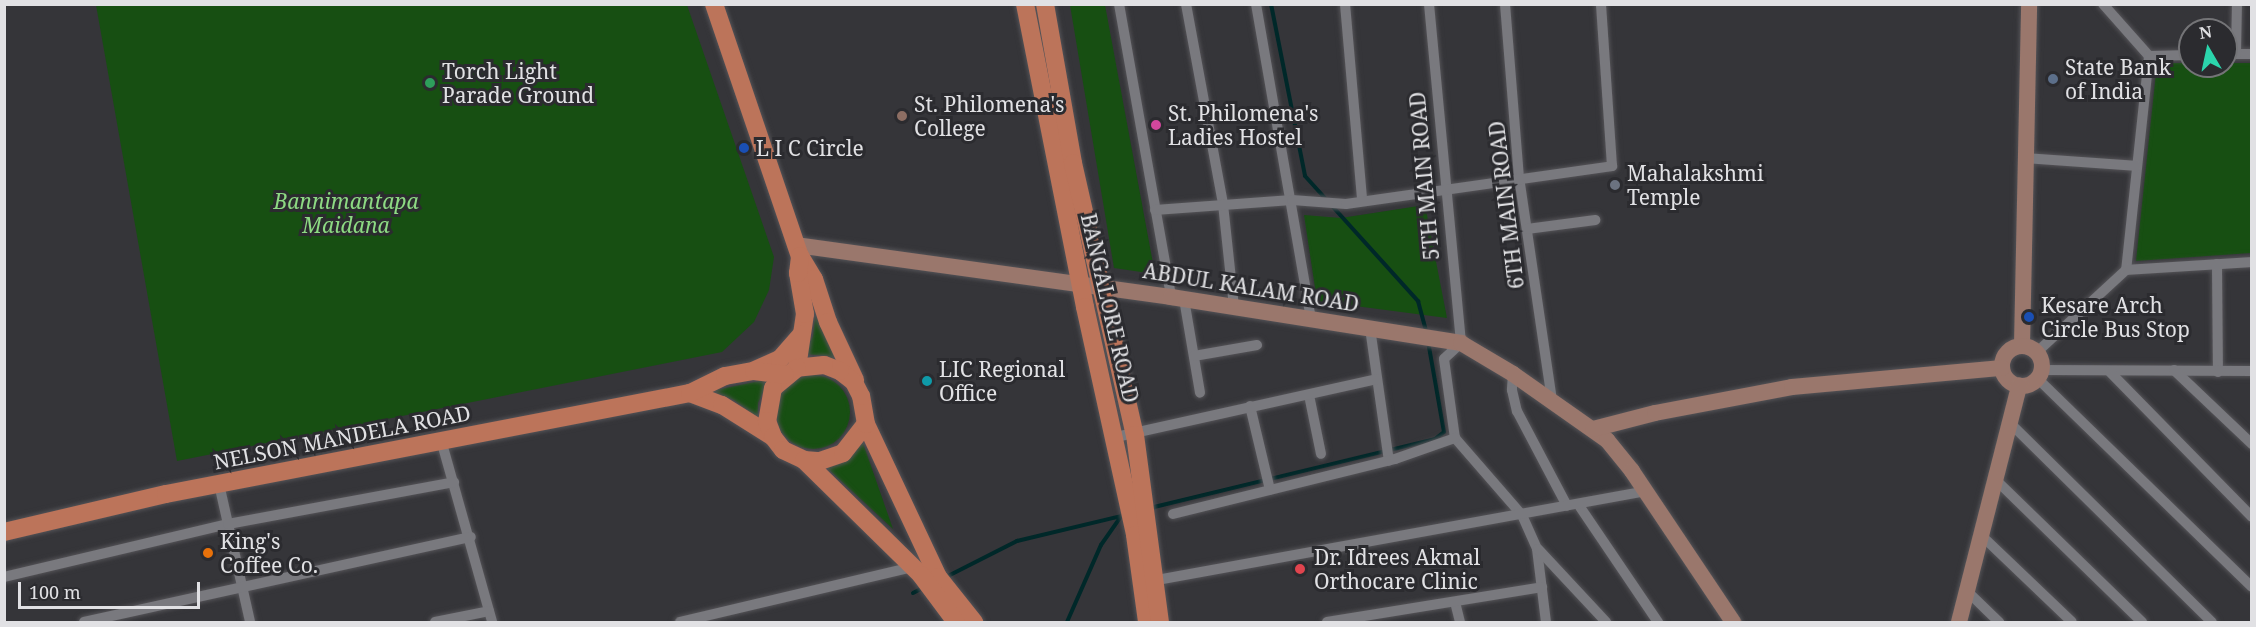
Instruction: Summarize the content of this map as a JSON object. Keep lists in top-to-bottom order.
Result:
{
  "streets": {
    "main road": ["BANGALORE ROAD", "NELSON MANDELA ROAD"],
    "street": ["5TH MAIN ROAD", "6TH MAIN ROAD", "ABDUL KALAM ROAD"]
  },
  "crossings": [
    ["5TH MAIN ROAD", "ABDUL KALAM ROAD"],
    ["ABDUL KALAM ROAD", "BANGALORE ROAD"]
  ],
  "parks": ["Bannimantapa Maidana"],
  "places": [
    "State Bank of India",
    "Torch Light Parade Ground",
    "St. Philomena's College",
    "St. Philomena's Ladies Hostel",
    "L I C Circle",
    "Mahalakshmi Temple",
    "Kesare Arch Circle Bus Stop",
    "LIC Regional Office",
    "King's Coffee Co.",
    "Dr. Idrees Akmal Orthocare Clinic"
  ],
  "scale_bar": "100 m",
  "north": "top"
}
